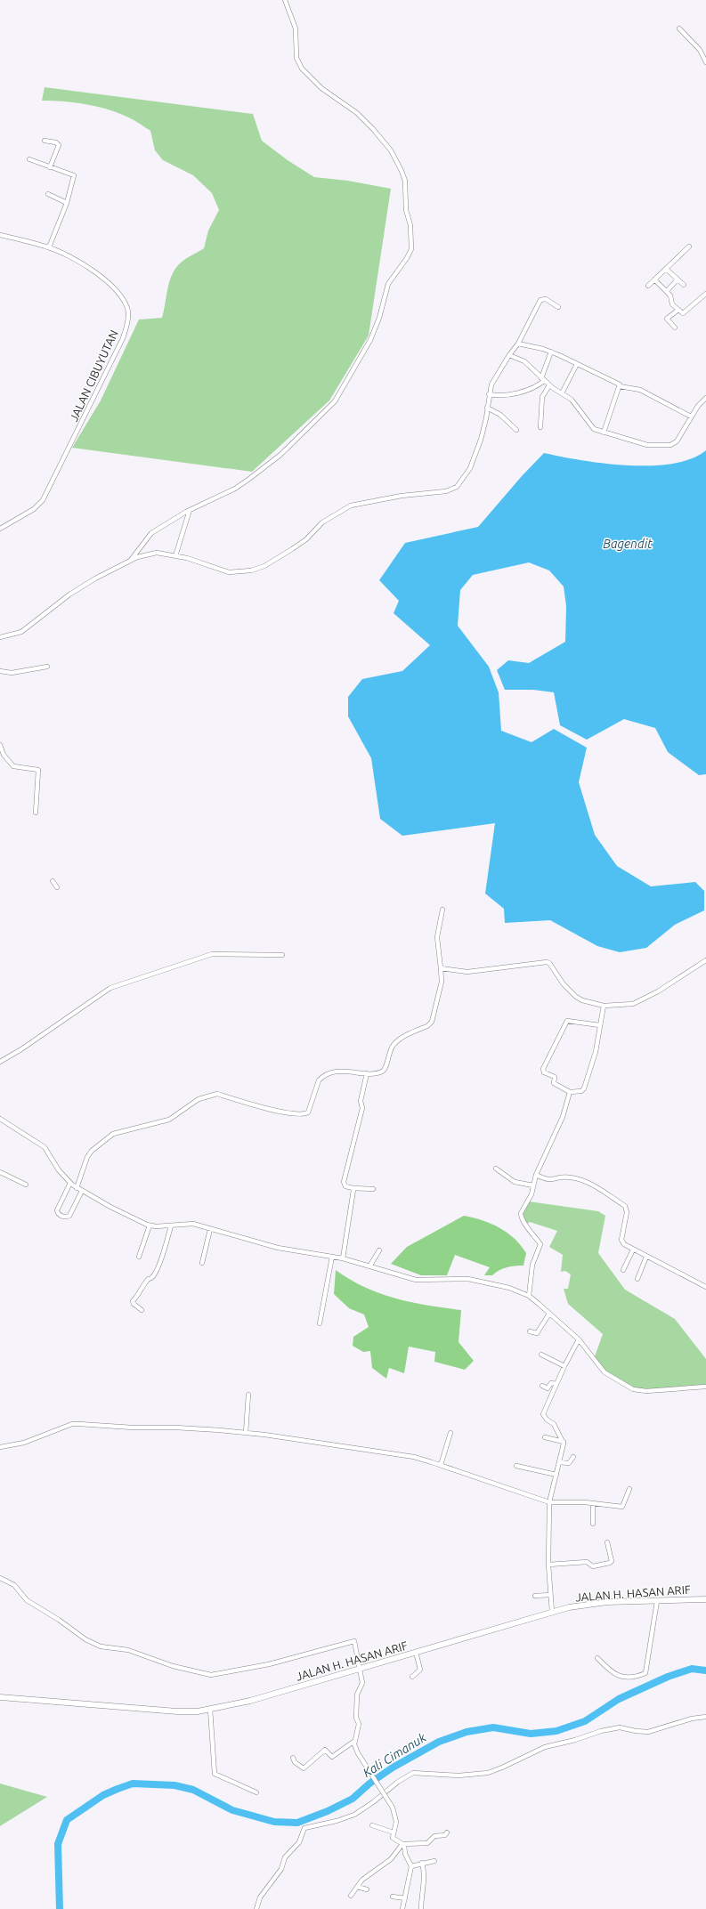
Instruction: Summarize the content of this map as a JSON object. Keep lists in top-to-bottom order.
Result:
{
  "streets": {
    "main road": ["JALAN H. HASAN ARIF"],
    "street": ["JALAN CIBUYUTAN"]
  },
  "water": ["Bagendit", "Kali Cimanuk"]
}
